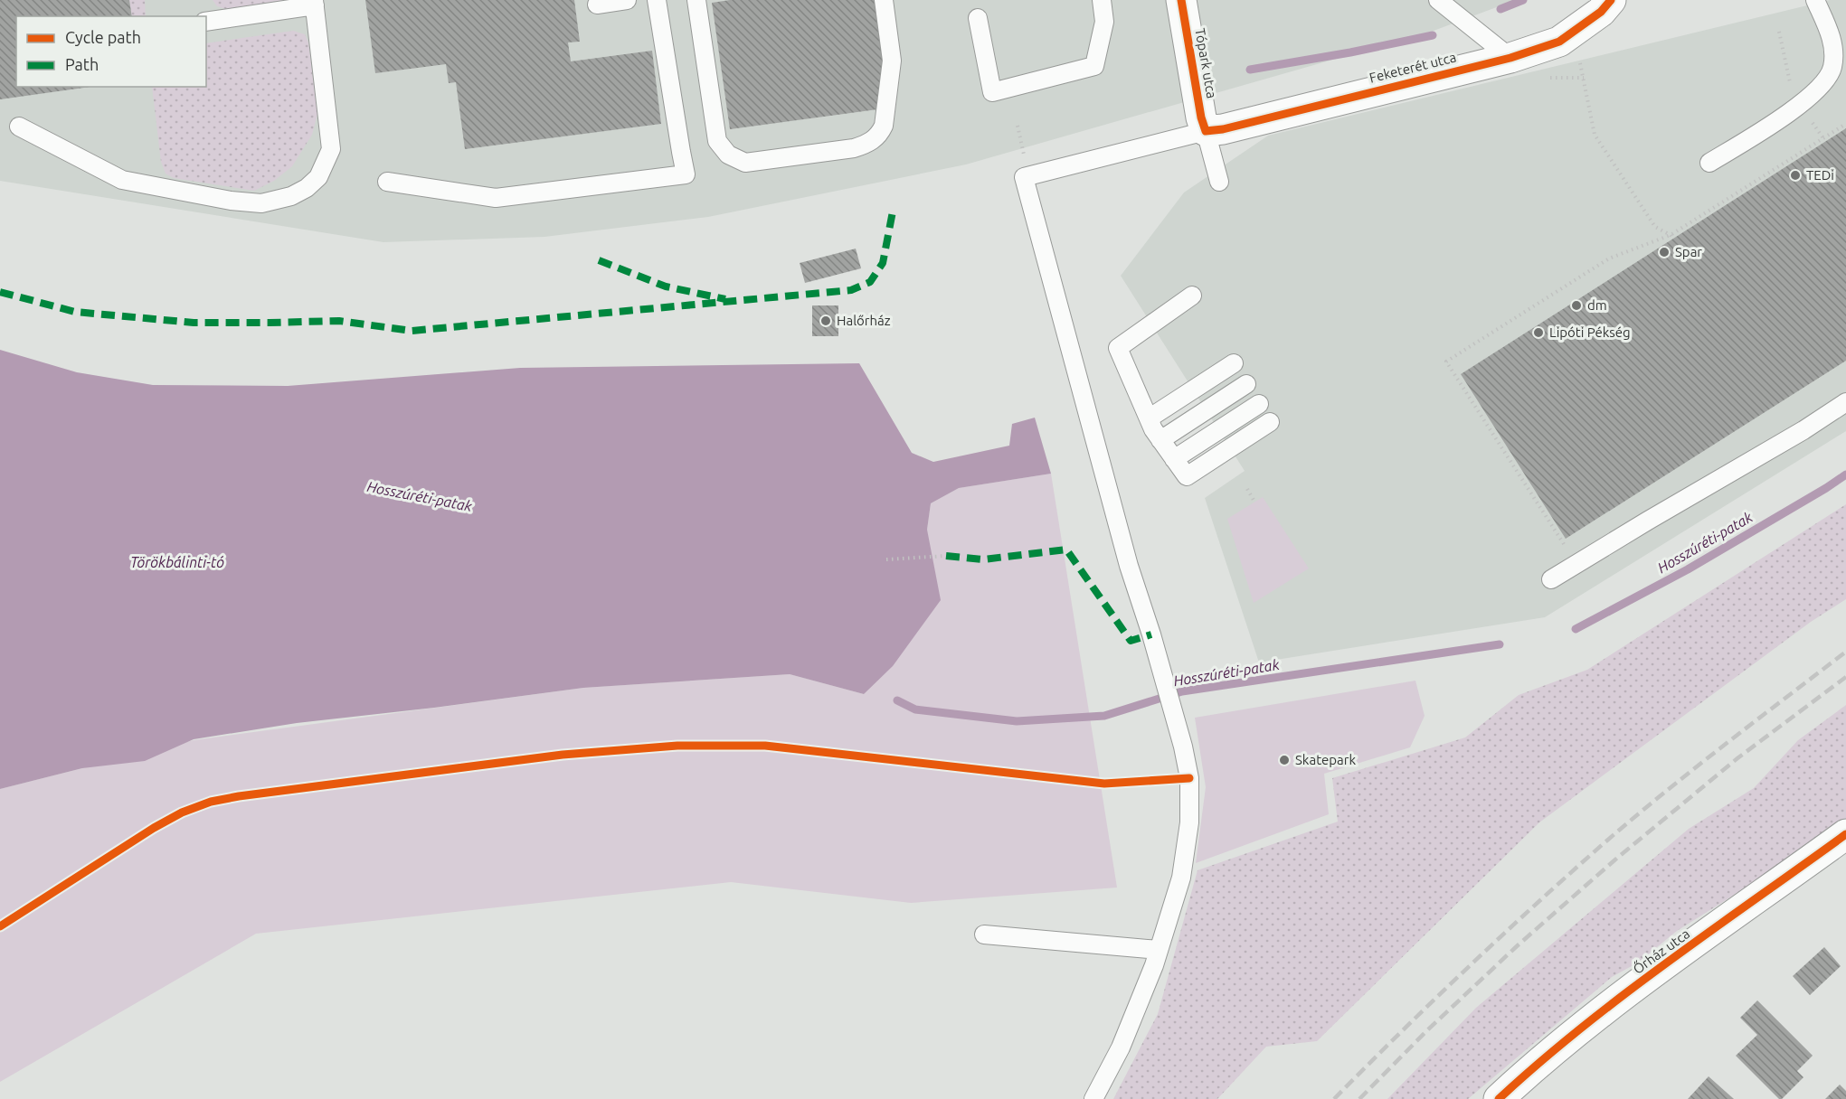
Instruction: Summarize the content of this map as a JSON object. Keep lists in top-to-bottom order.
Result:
{
  "streets": {
    "street": ["Tópark utca", "Feketerét utca", "Őrház utca"]
  },
  "crossings": [
    ["Tópark utca", "Feketerét utca"]
  ],
  "water": ["Hosszúréti-patak", "Törökbálinti-tó"],
  "places": [
    "TEDi",
    "Spar",
    "dm",
    "Halőrház",
    "Lipóti Pékség",
    "Skatepark"
  ],
  "legend": ["Cycle path", "Path"]
}
